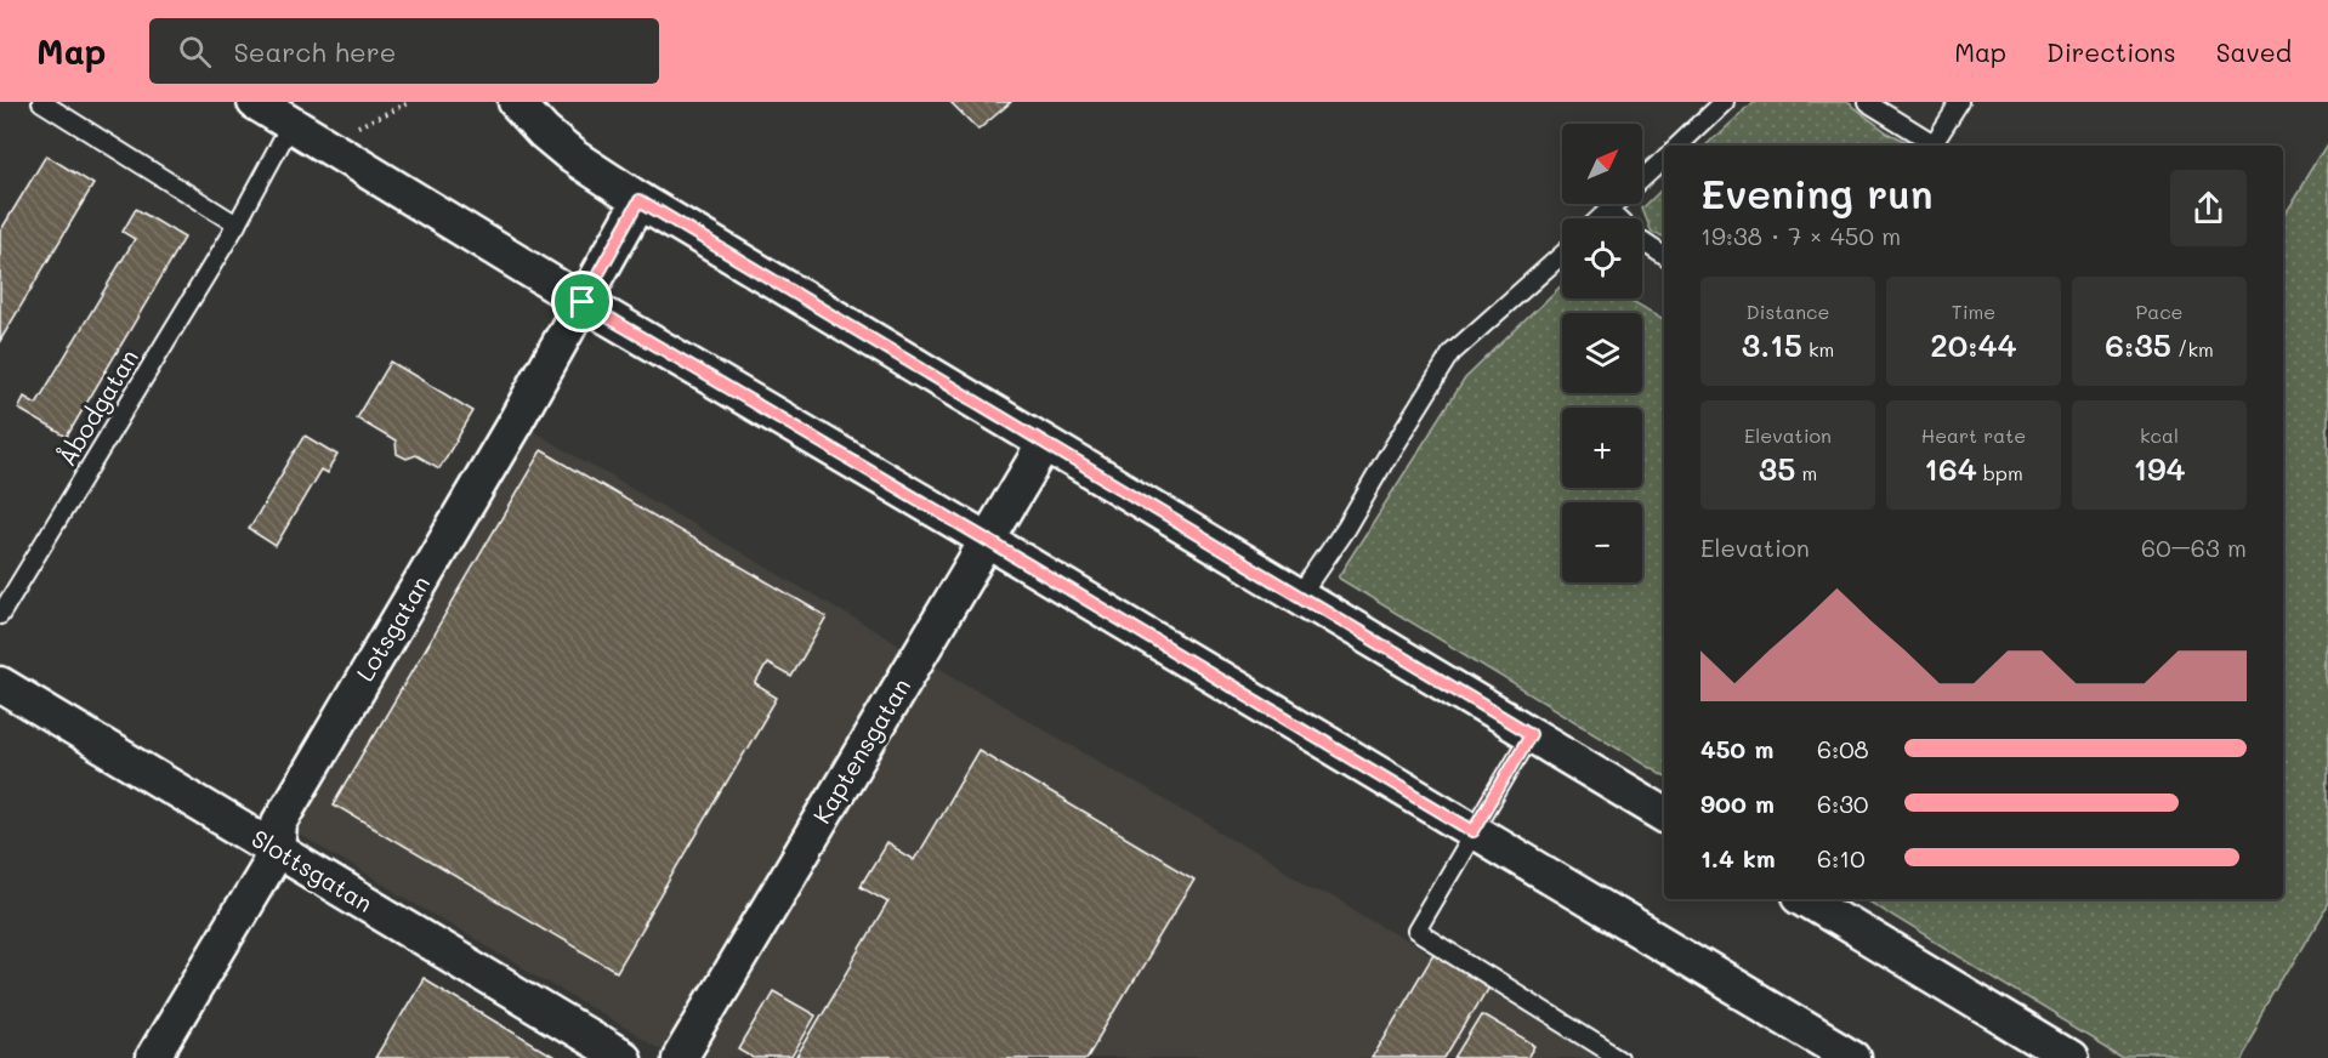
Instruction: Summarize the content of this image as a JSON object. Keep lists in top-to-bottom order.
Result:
{
  "streets": {
    "street": ["Lotsgatan", "Kaptensgatan", "Slottsgatan"],
    "lane": ["Åbodgatan"]
  },
  "crossings": [
    ["Lotsgatan", "Slottsgatan"]
  ],
  "north": "top right",
  "page": {
    "header": "Map",
    "search": "Search here",
    "nav": ["Map", "Directions", "Saved"],
    "map_buttons": ["+", "−"],
    "heading": ["Evening run", "19:38 · 7 × 450 m"],
    "stats": [
      ["Distance", "3.15 km"],
      ["Time", "20:44"],
      ["Pace", "6:35 /km"],
      ["Elevation", "35 m"],
      ["Heart rate", "164 bpm"],
      ["kcal", "194"]
    ],
    "chart": ["Elevation", "60–63 m"],
    "list": [
      {
        "name": "450 m",
        "note": "6:08"
      },
      {
        "name": "900 m",
        "note": "6:30"
      },
      {
        "name": "1.4 km",
        "note": "6:10"
      }
    ]
  }
}
